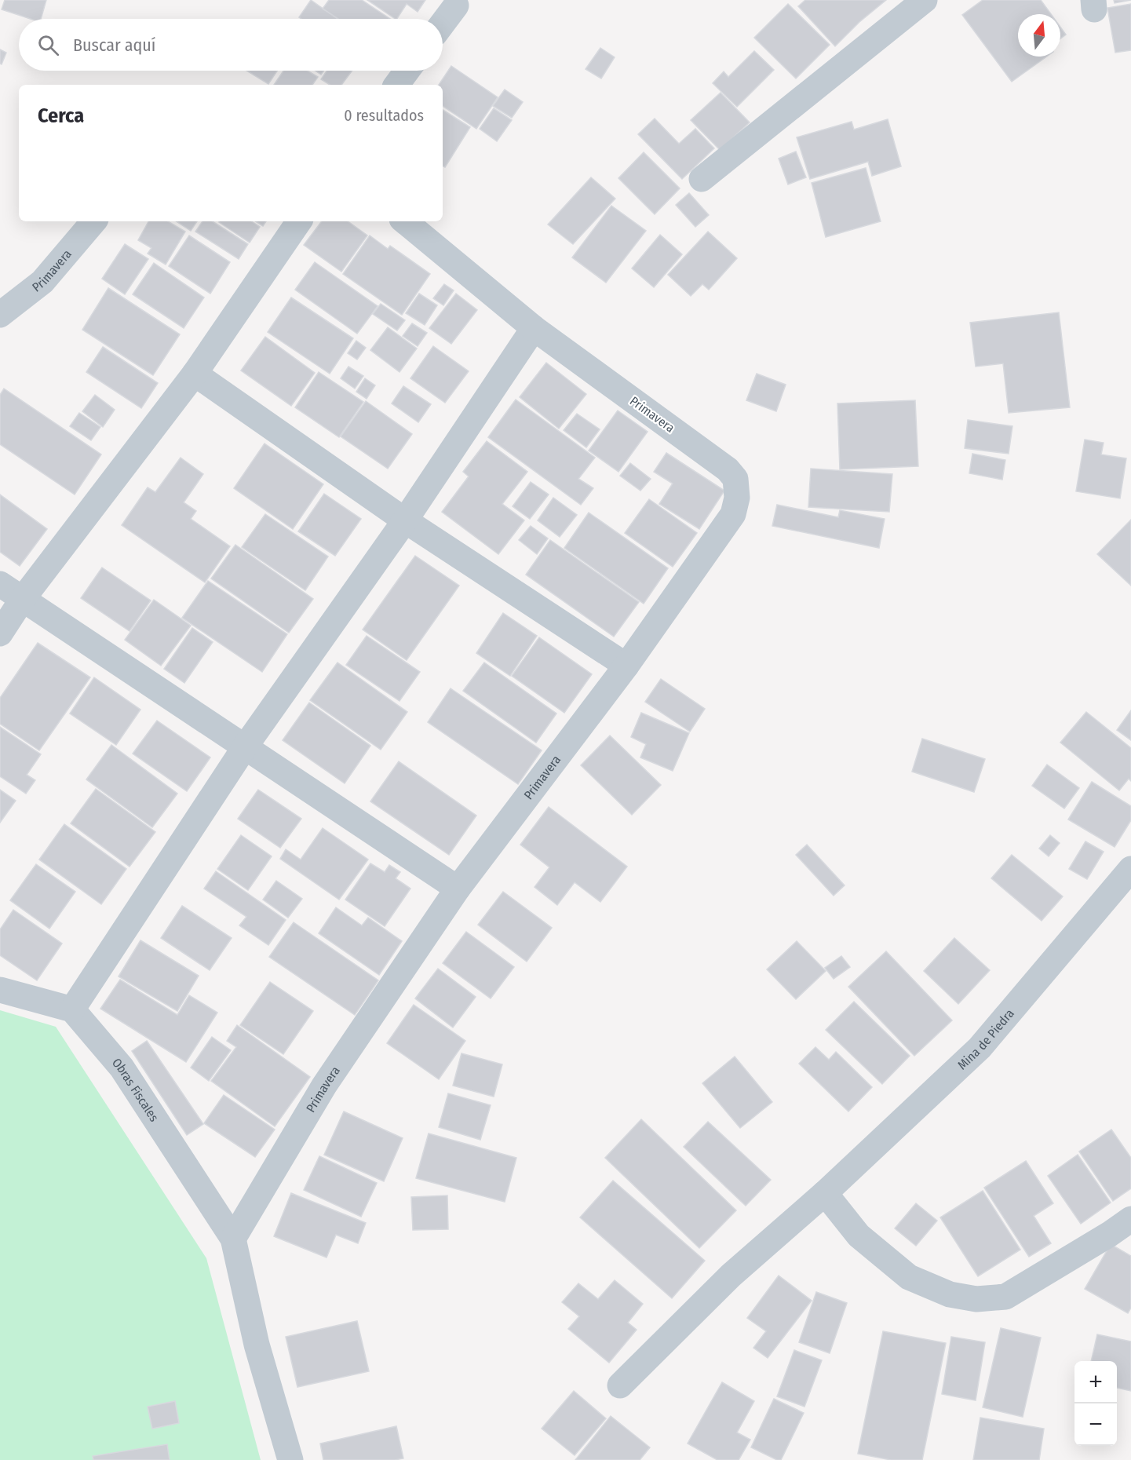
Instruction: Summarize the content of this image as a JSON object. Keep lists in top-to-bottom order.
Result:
{
  "streets": {
    "street": ["Primavera", "Mina de Piedra", "Obras Fiscales"]
  },
  "crossings": [
    ["Primavera", "Obras Fiscales"]
  ],
  "north": "top",
  "page": {
    "search": "Buscar aquí",
    "heading": ["Cerca", "0 resultados"],
    "map_buttons": ["+", "−"]
  }
}
